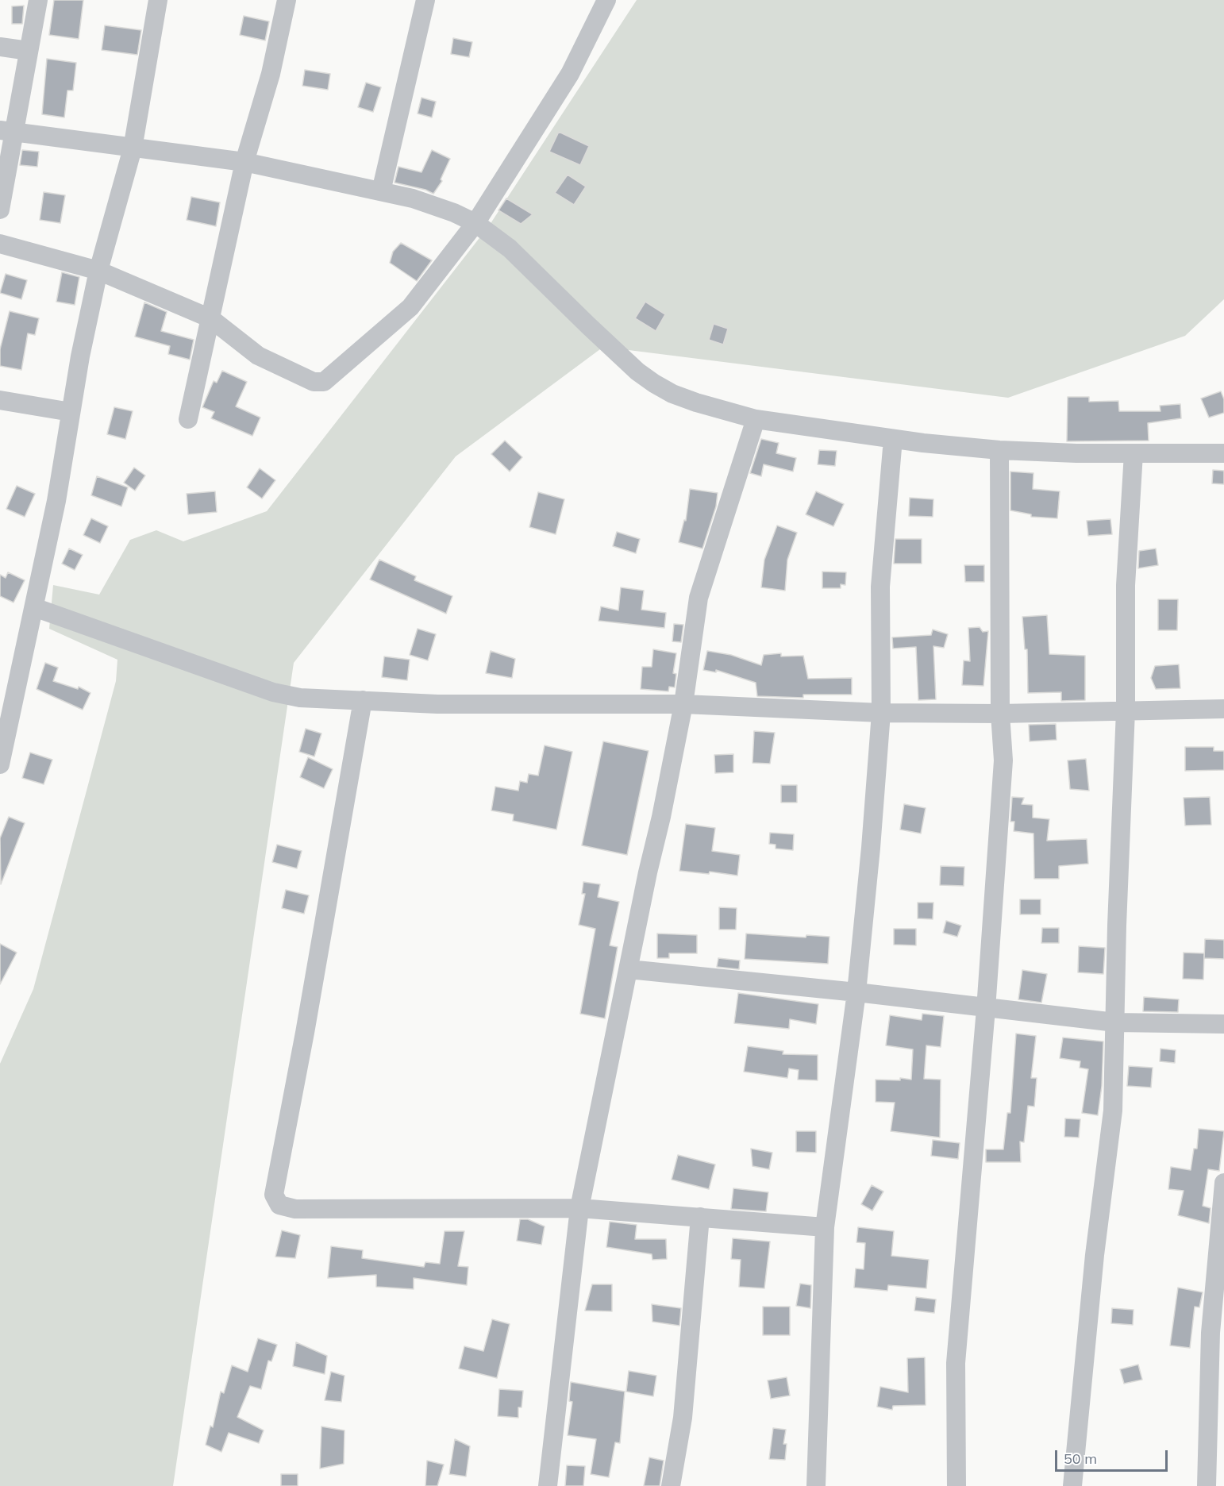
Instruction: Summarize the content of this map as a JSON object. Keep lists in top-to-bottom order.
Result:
{
  "scale_bar": "50 m"
}
